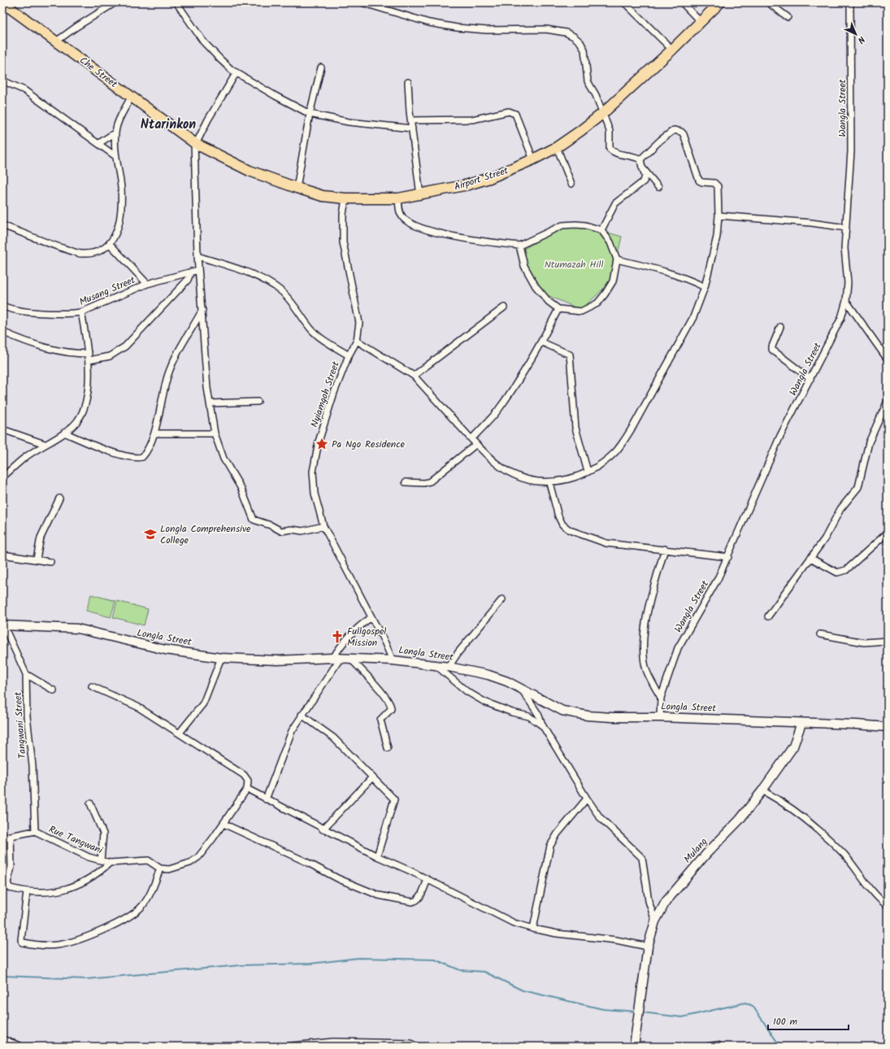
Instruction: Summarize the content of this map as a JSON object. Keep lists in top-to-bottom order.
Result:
{
  "streets": {
    "highway": ["Che Street", "Airport Street"],
    "main road": ["Longla Street", "Mulang"],
    "street": [
      "Wangla Street",
      "Musang Street",
      "Nyiamgoh Street",
      "Tangwani Street",
      "Rue Tangwani"
    ]
  },
  "crossings": [
    ["Che Street", "Airport Street"],
    ["Wangla Street", "Longla Street"],
    ["Airport Street", "Nyiamgoh Street"],
    ["Nyiamgoh Street", "Longla Street"],
    ["Longla Street", "Tangwani Street"],
    ["Longla Street", "Mulang"],
    ["Tangwani Street", "Rue Tangwani"]
  ],
  "districts": ["Ntarinkon"],
  "parks": ["Ntumazah Hill"],
  "places": {
    "place": ["Pa Ngo Residence"],
    "school or university": ["Longla Comprehensive College"],
    "church": ["Fullgospel Mission"]
  },
  "scale_bar": "100 m",
  "north": "bottom right"
}
